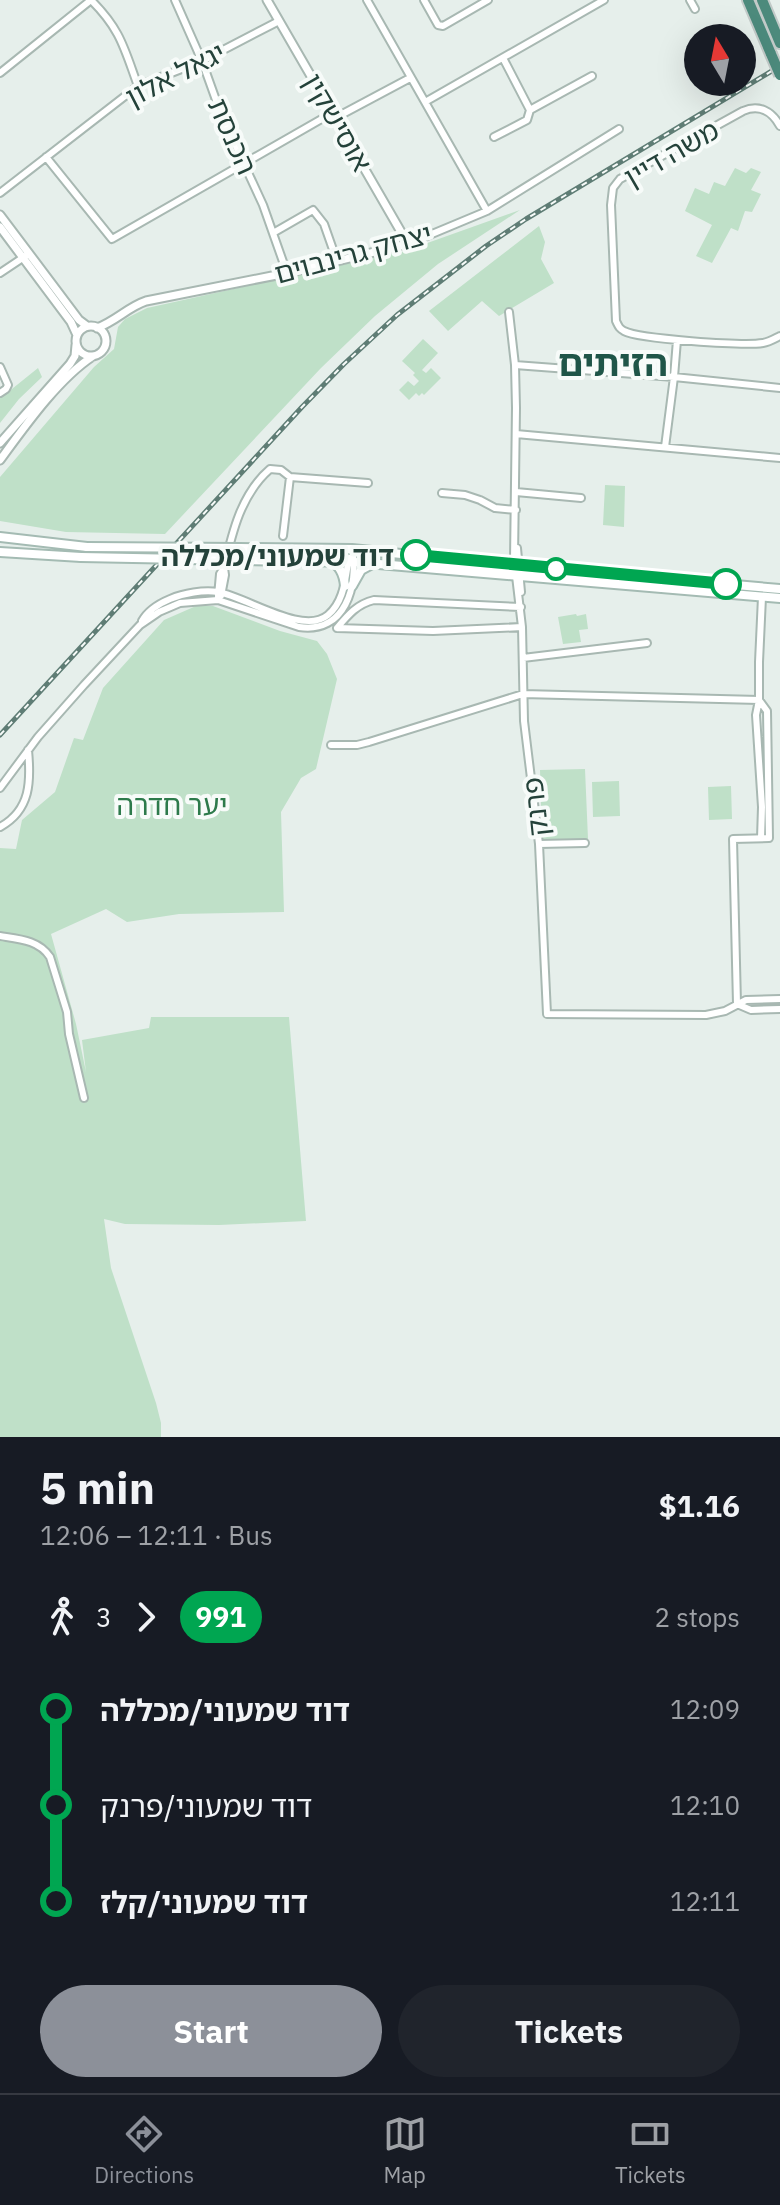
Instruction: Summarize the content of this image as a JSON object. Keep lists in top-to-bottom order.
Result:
{
  "streets": {
    "street": [
      "יגאל אלון",
      "אוסישקין",
      "הכנסת",
      "משה דיין",
      "יצחק גרינבוים",
      "פרנק"
    ]
  },
  "crossings": [
    ["יגאל אלון", "אוסישקין"],
    ["יגאל אלון", "הכנסת"],
    ["אוסישקין", "יצחק גרינבוים"],
    ["הכנסת", "יצחק גרינבוים"]
  ],
  "districts": ["הזיתים"],
  "parks": ["יער חדרה"],
  "places": ["דוד שמעוני/מכללה"],
  "lines": ["bus line 991"],
  "north": "top",
  "page": {
    "heading": ["5 min", "12:06 – 12:11 · Bus", "$1.16"],
    "legs": ["3", "991", "2 stops"],
    "list": [
      {
        "name": "דוד שמעוני/מכללה",
        "value": "12:09"
      },
      {
        "name": "דוד שמעוני/פרנק",
        "value": "12:10"
      },
      {
        "name": "דוד שמעוני/קלז",
        "value": "12:11"
      }
    ],
    "buttons": ["Start", "Tickets"],
    "tabs": ["Directions", "Map", "Tickets"]
  }
}
